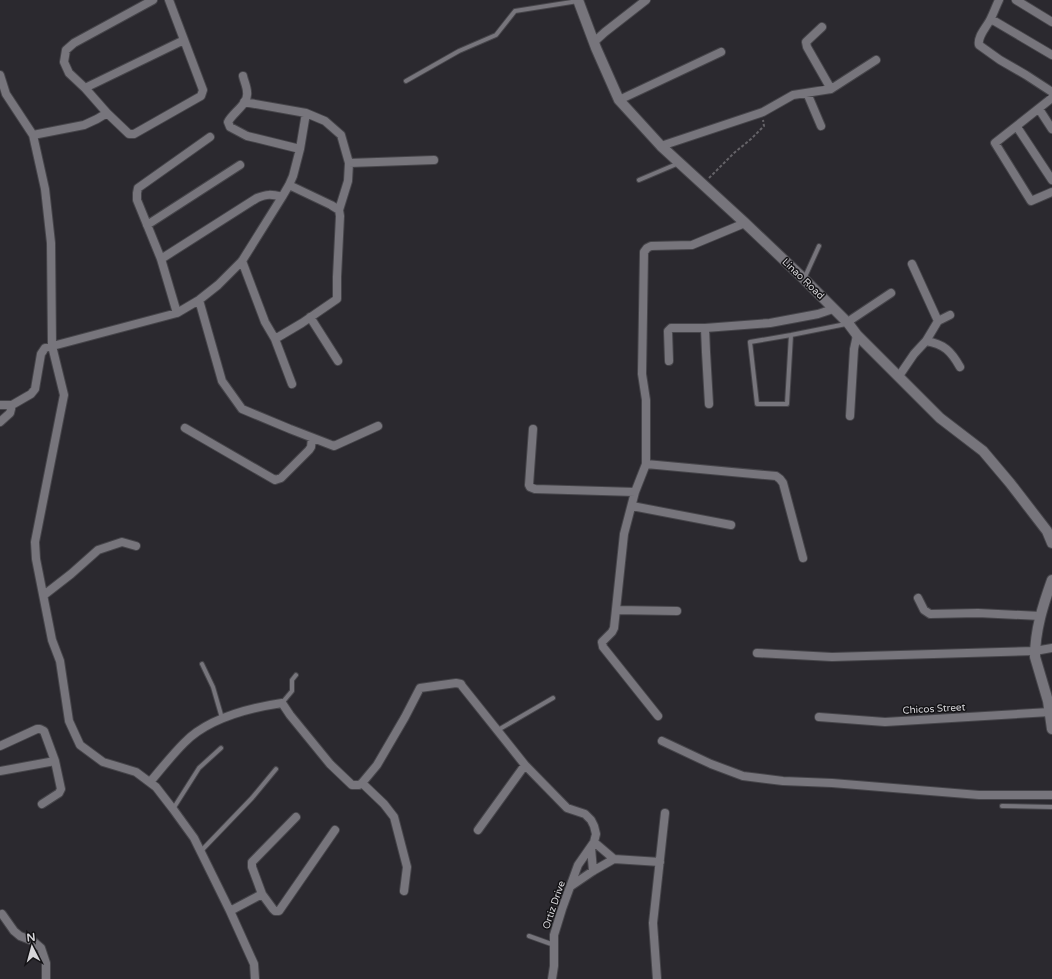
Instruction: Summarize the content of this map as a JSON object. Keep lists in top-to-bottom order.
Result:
{
  "streets": {
    "street": ["Linao Road", "Chicos Street", "Ortiz Drive"]
  },
  "north": "top"
}
